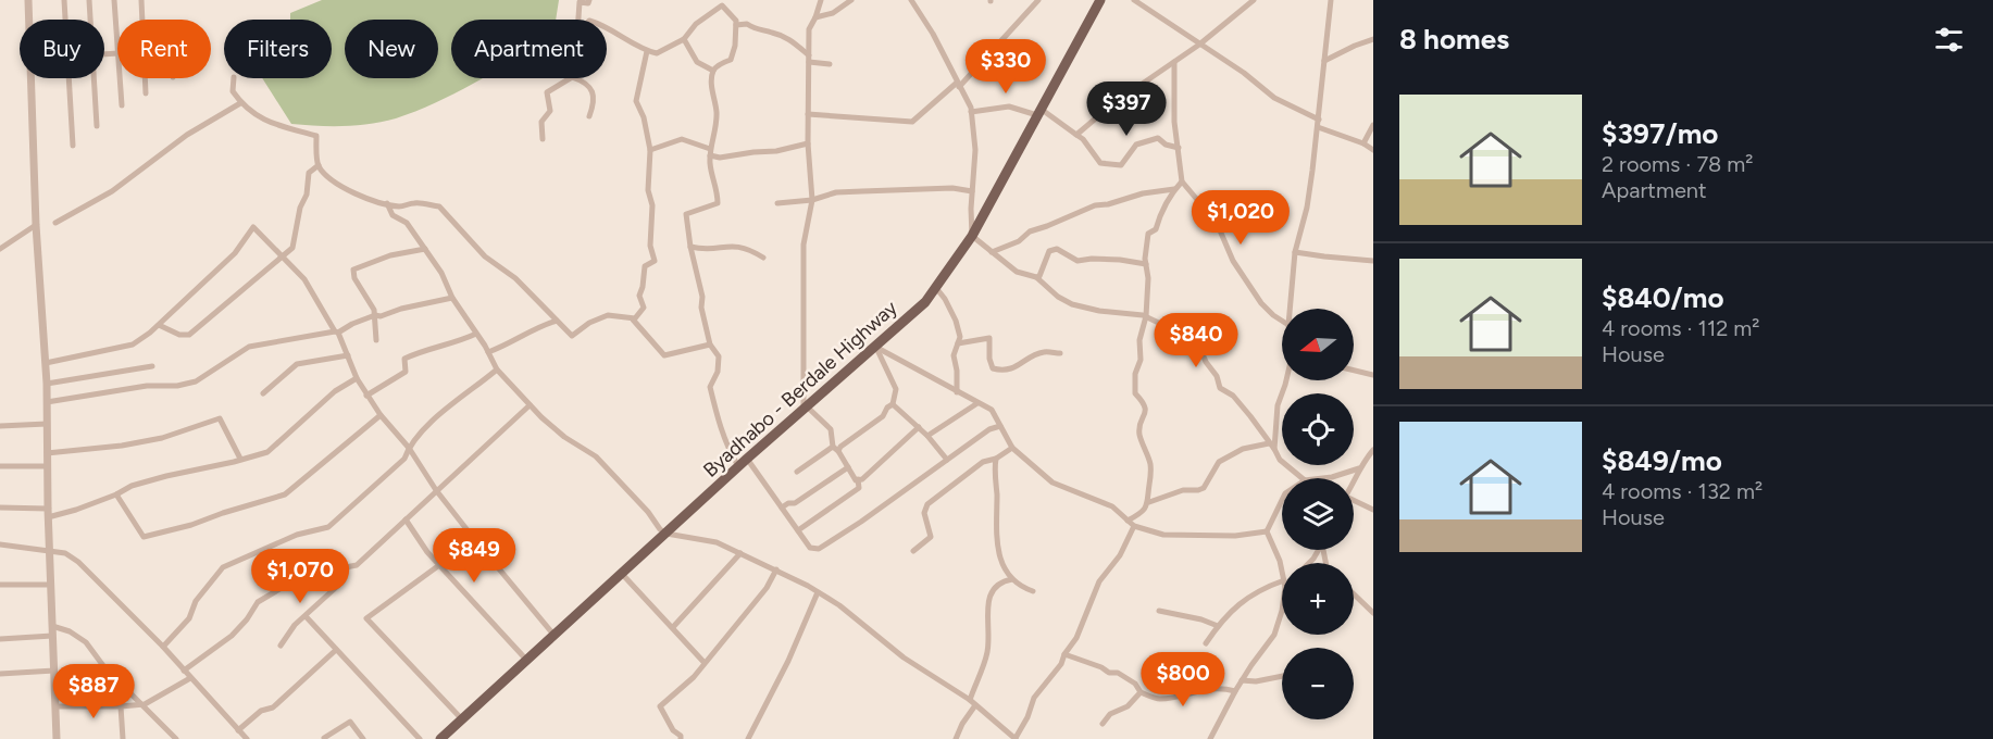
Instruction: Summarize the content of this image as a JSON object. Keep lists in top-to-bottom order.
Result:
{
  "streets": {
    "main road": ["Byadhabo - Berdale Highway"]
  },
  "north": "left",
  "page": {
    "heading": "8 homes",
    "chip": [
      "Buy",
      "Rent",
      "Filters",
      "New",
      "Apartment"
    ],
    "price": [
      "$330",
      "$397",
      "$1,020",
      "$840",
      "$849",
      "$1,070",
      "$800",
      "$887"
    ],
    "list": [
      {
        "name": "$397/mo",
        "note": "2 rooms · 78 m² · Apartment"
      },
      {
        "name": "$840/mo",
        "note": "4 rooms · 112 m² · House"
      },
      {
        "name": "$849/mo",
        "note": "4 rooms · 132 m² · House"
      }
    ],
    "map_buttons": ["+", "−"]
  }
}
